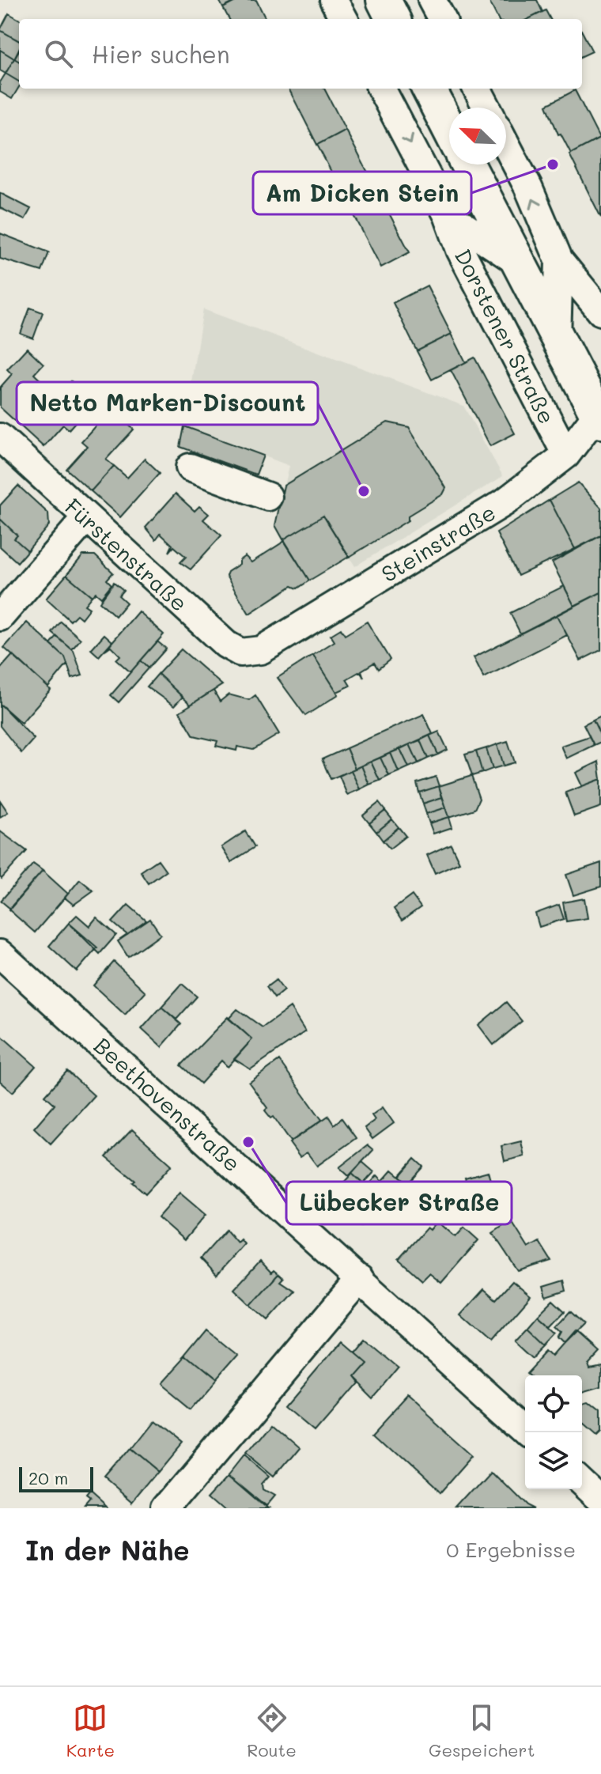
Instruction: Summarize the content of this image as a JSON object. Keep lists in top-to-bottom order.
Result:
{
  "streets": {
    "main road": ["Dorstener Straße"],
    "street": ["Steinstraße", "Fürstenstraße", "Beethovenstraße"]
  },
  "crossings": [
    ["Dorstener Straße", "Steinstraße"],
    ["Steinstraße", "Fürstenstraße"]
  ],
  "places": ["Am Dicken Stein", "Netto Marken-Discount", "Lübecker Straße"],
  "scale_bar": "20 m",
  "north": "top left",
  "page": {
    "search": "Hier suchen",
    "scale": "20 m",
    "heading": ["In der Nähe", "0 Ergebnisse"],
    "nav": ["Karte", "Route", "Gespeichert"]
  }
}
